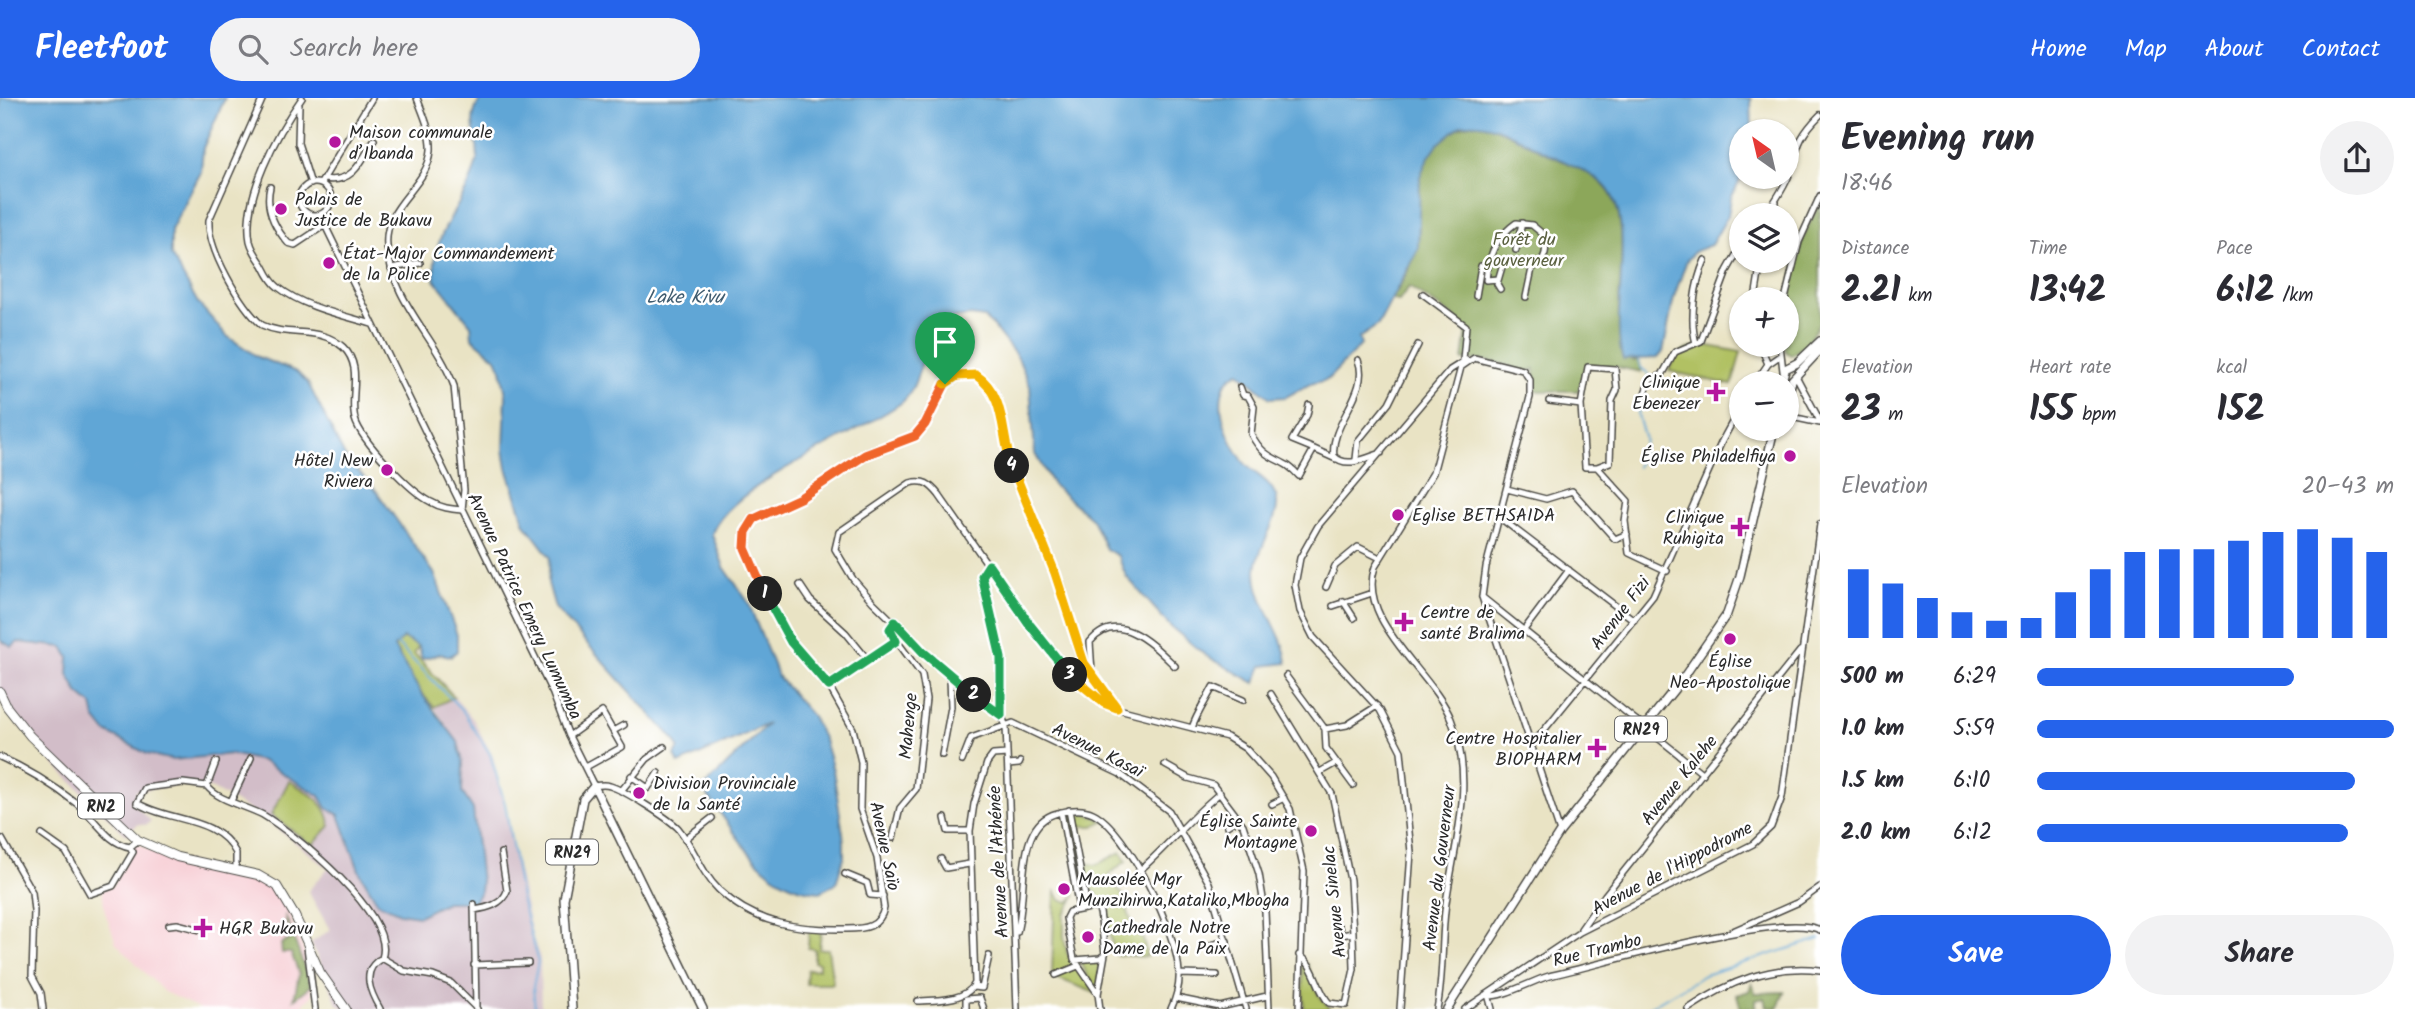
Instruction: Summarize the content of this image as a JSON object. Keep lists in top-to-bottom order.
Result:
{
  "streets": {
    "highway": ["RN2"],
    "main road": ["Avenue Patrice Emery Lumumba", "RN29"],
    "street": [
      "Avenue Fizi",
      "Mahenge",
      "Avenue Kasaï",
      "Avenue Kalehe",
      "Avenue Saïo",
      "Avenue de l'Athénée",
      "Avenue du Gouverneur",
      "Avenue de l'Hippodrome",
      "Avenue Sinelac",
      "Rue Trambo"
    ]
  },
  "crossings": [
    ["Avenue Patrice Emery Lumumba", "RN29"],
    ["Avenue Patrice Emery Lumumba", "Avenue Saïo"],
    ["RN29", "Avenue Saïo"],
    ["Avenue Kasaï", "Avenue de l'Athénée"],
    ["Avenue Kalehe", "Avenue de l'Hippodrome"],
    ["Avenue de l'Hippodrome", "Rue Trambo"]
  ],
  "water": ["Lake Kivu"],
  "parks": ["Forêt du gouverneur"],
  "places": {
    "other": [
      "Maison communale d’Ibanda",
      "Palais de Justice de Bukavu",
      "État-Major Commandement de la Police",
      "Église Philadelfiya",
      "Hôtel New Riviera",
      "Eglise BETHSAIDA",
      "Église Neo-Apostolique",
      "Division Provinciale de la Santé",
      "Église Sainte Montagne",
      "Mausolée Mgr Munzihirwa,Kataliko,Mbogha",
      "Cathedrale Notre Dame de la Paix"
    ],
    "health": [
      "Clinique Ebenezer",
      "Clinique Ruhigita",
      "Centre de santé Bralima",
      "Centre Hospitalier BIOPHARM",
      "HGR Bukavu"
    ]
  },
  "north": "top left",
  "page": {
    "header": "Fleetfoot",
    "search": "Search here",
    "nav": [
      "Home",
      "Map",
      "About",
      "Contact"
    ],
    "heading": ["Evening run", "18:46"],
    "map_buttons": ["+", "−"],
    "stats": [
      ["Distance", "2.21 km"],
      ["Time", "13:42"],
      ["Pace", "6:12 /km"],
      ["Elevation", "23 m"],
      ["Heart rate", "155 bpm"],
      ["kcal", "152"]
    ],
    "pins": [
      "4",
      "1",
      "3",
      "2"
    ],
    "chart": ["Elevation", "20–43 m"],
    "list": [
      {
        "name": "500 m",
        "note": "6:29"
      },
      {
        "name": "1.0 km",
        "note": "5:59"
      },
      {
        "name": "1.5 km",
        "note": "6:10"
      },
      {
        "name": "2.0 km",
        "note": "6:12"
      }
    ],
    "buttons": ["Save", "Share"]
  }
}
